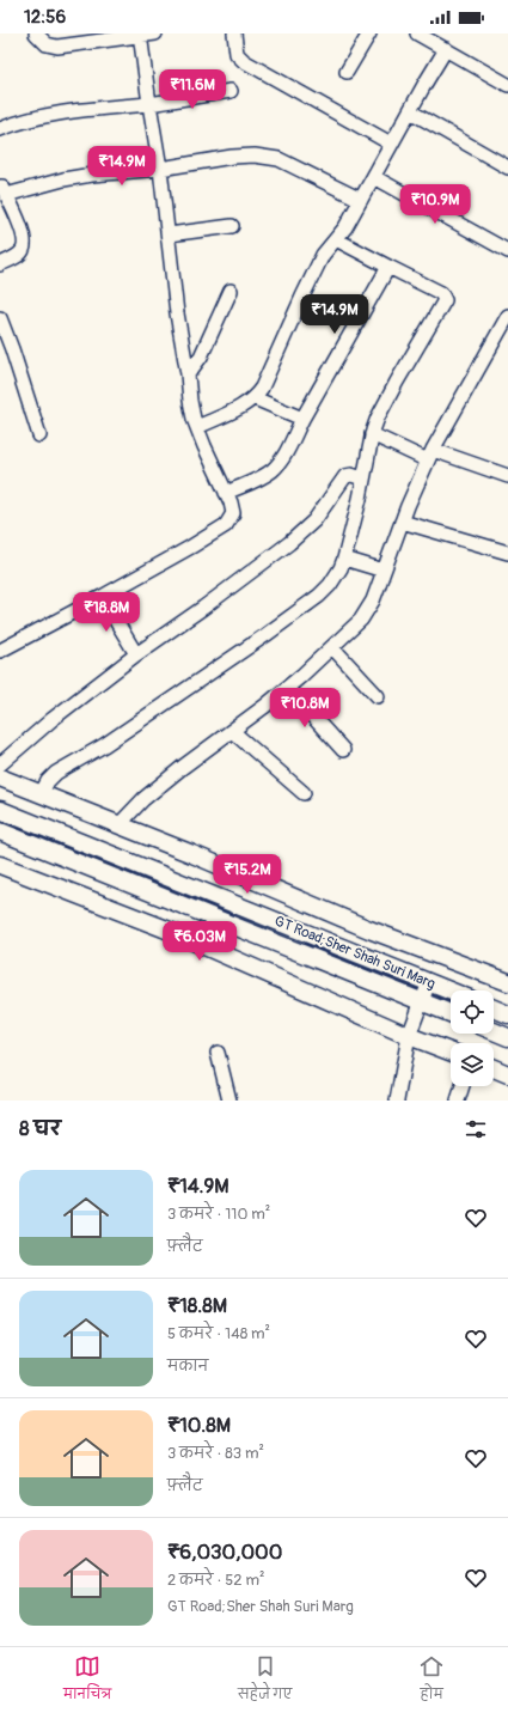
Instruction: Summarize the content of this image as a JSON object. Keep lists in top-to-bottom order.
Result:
{
  "streets": {
    "main road": ["GT Road;Sher Shah Suri Marg"]
  },
  "page": {
    "status": "12:56",
    "price": [
      "₹11.6M",
      "₹14.9M",
      "₹10.9M",
      "₹14.9M",
      "₹18.8M",
      "₹10.8M",
      "₹15.2M",
      "₹6.03M"
    ],
    "heading": "8 घर",
    "list": [
      {
        "name": "₹14.9M",
        "note": "3 कमरे · 110 m² · फ़्लैट"
      },
      {
        "name": "₹18.8M",
        "note": "5 कमरे · 148 m² · मकान"
      },
      {
        "name": "₹10.8M",
        "note": "3 कमरे · 83 m² · फ़्लैट"
      },
      {
        "name": "₹6,030,000",
        "note": "2 कमरे · 52 m² · GT Road;Sher Shah Suri Marg"
      }
    ],
    "tabs": ["मानचित्र", "सहेजे गए", "होम"]
  }
}
